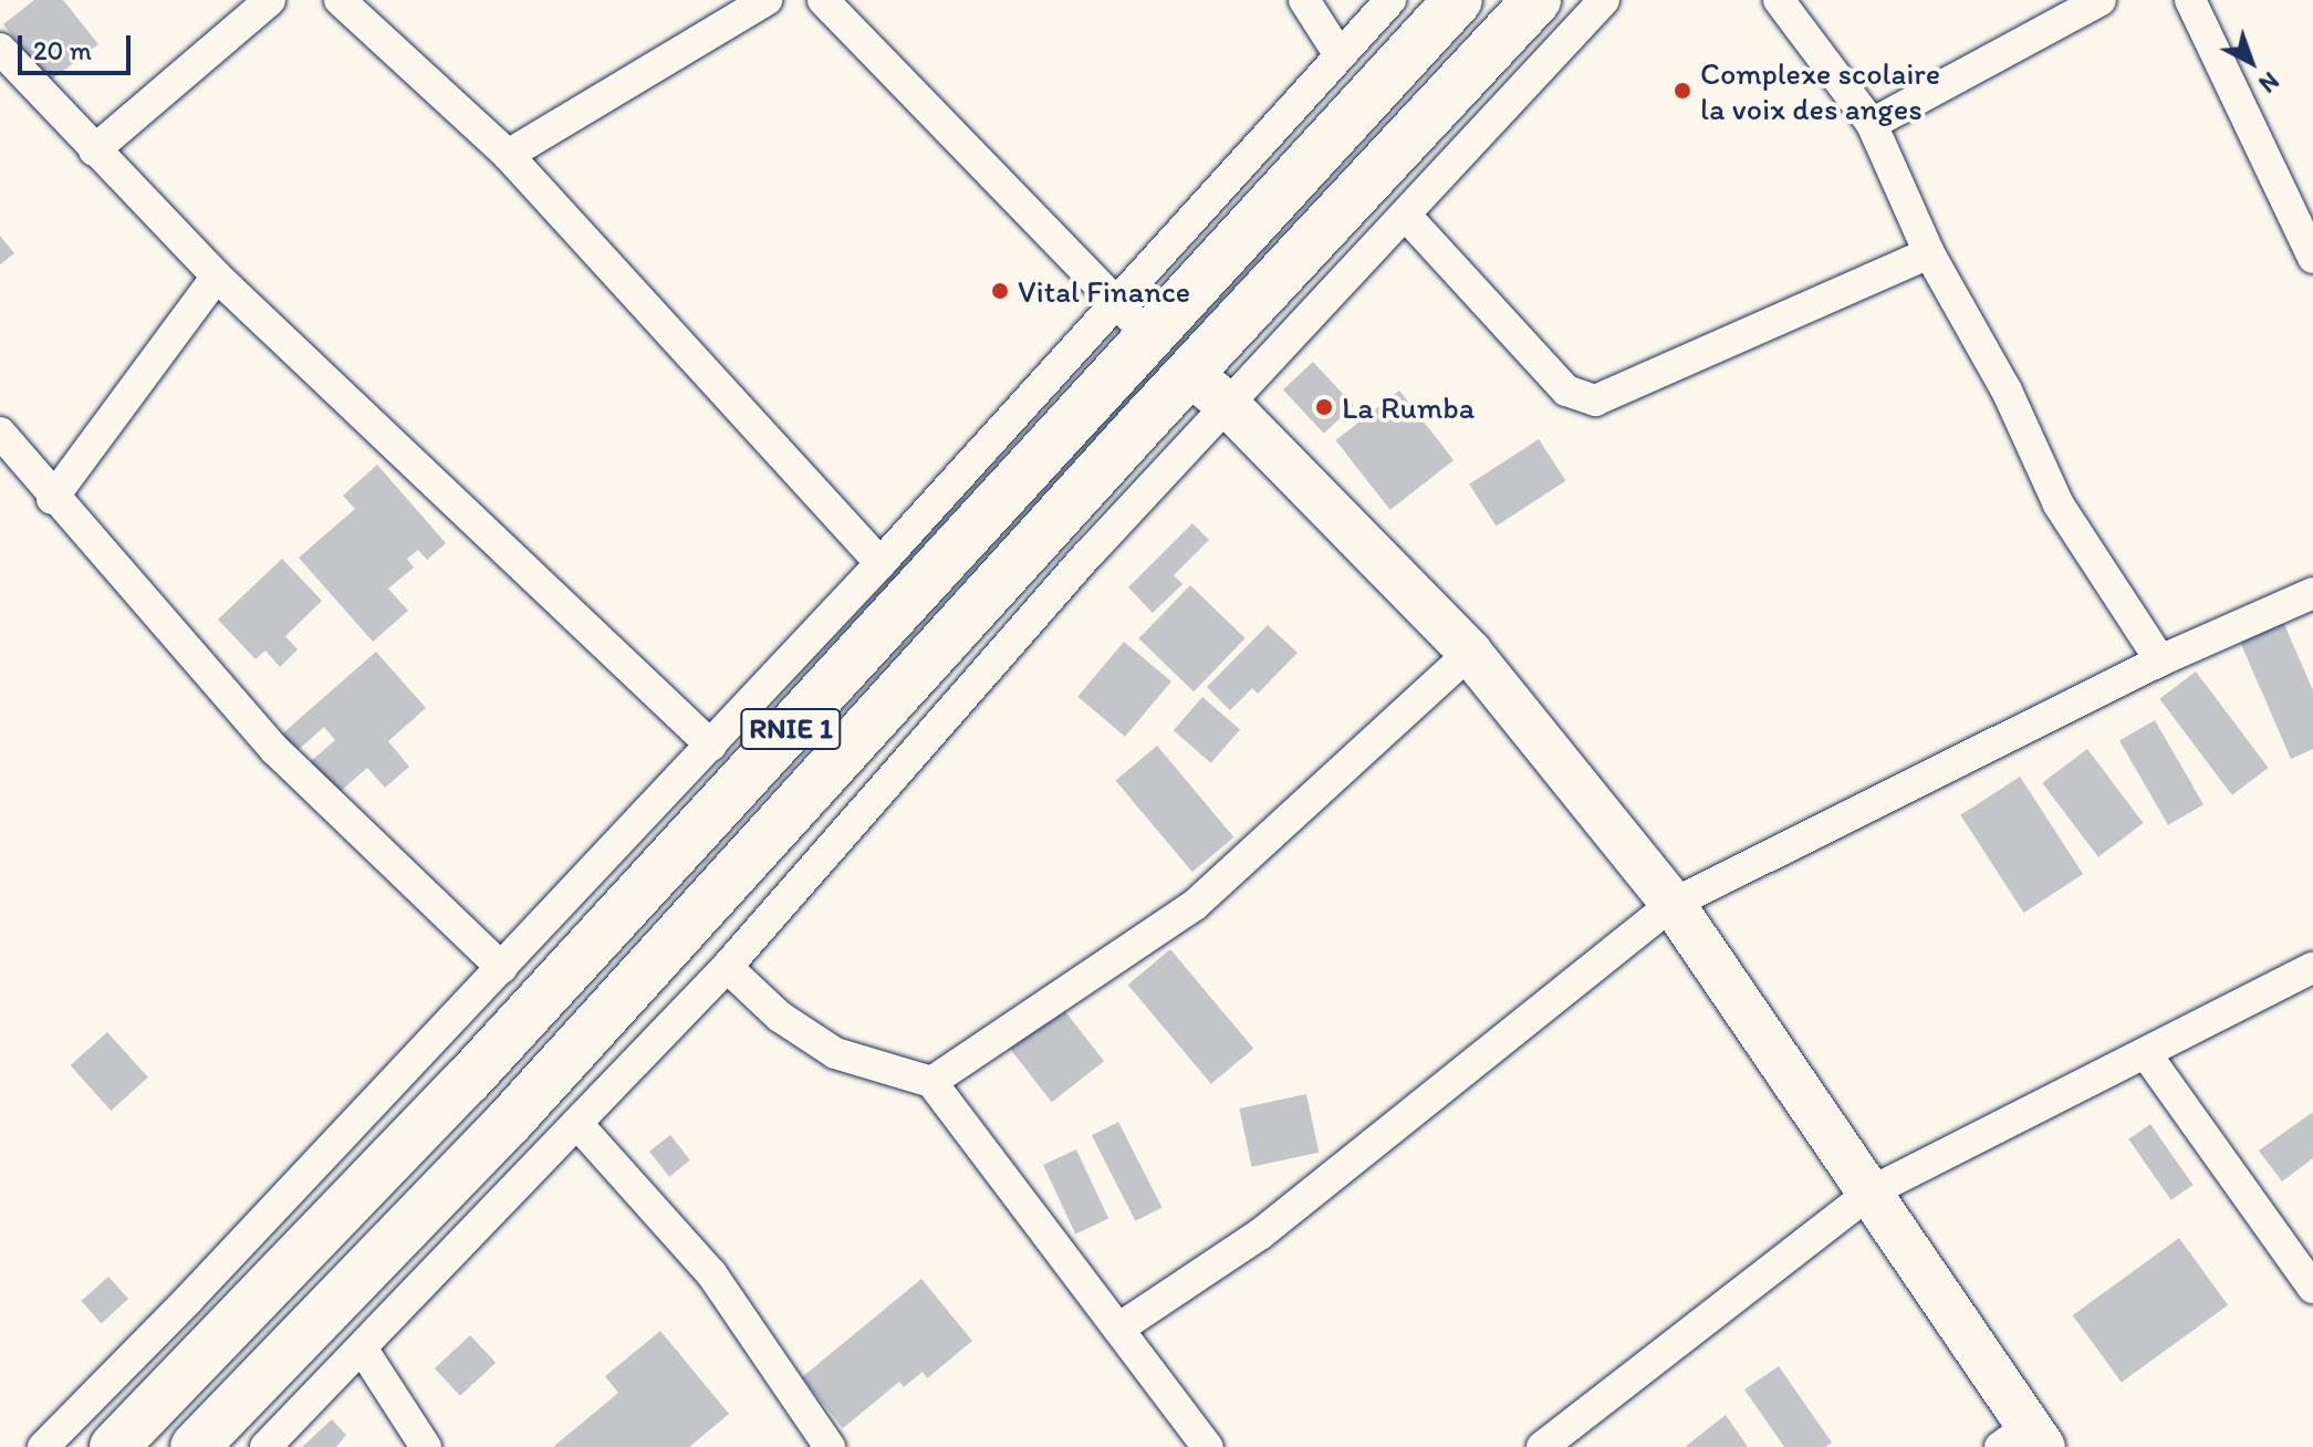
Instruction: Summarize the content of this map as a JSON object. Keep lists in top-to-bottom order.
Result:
{
  "streets": {
    "highway": ["RNIE 1"]
  },
  "places": ["Complexe scolaire la voix des anges", "Vital Finance", "La Rumba"],
  "scale_bar": "20 m",
  "north": "bottom right"
}
